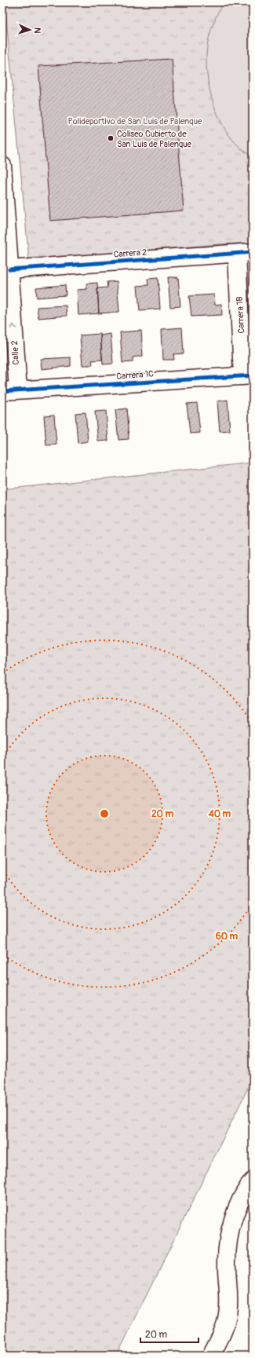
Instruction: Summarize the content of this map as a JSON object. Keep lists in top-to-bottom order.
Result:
{
  "streets": {
    "street": [
      "Carrera 2",
      "Carrera 1B",
      "Calle 2",
      "Carrera 1C"
    ]
  },
  "crossings": [
    ["Carrera 2", "Carrera 1B"],
    ["Carrera 2", "Calle 2"],
    ["Carrera 1B", "Carrera 1C"],
    ["Calle 2", "Carrera 1C"]
  ],
  "one_way": ["Calle 2"],
  "parks": ["Polideportivo de San Luis de Palenque"],
  "places": ["Coliseo Cubierto de San Luis de Palenque"],
  "scale_bar": "20 m",
  "north": "right",
  "rings": ["20 m", "40 m", "60 m"]
}
